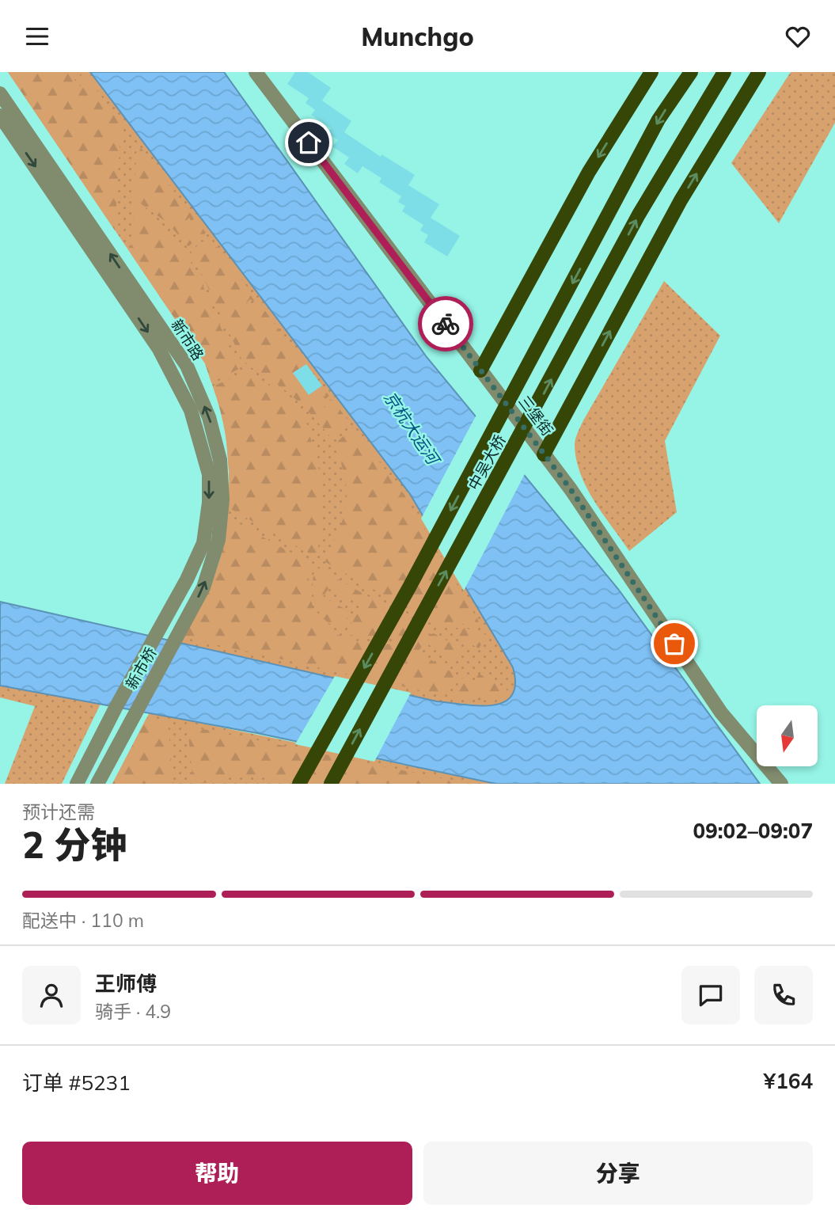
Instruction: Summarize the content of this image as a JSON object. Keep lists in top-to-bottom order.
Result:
{
  "streets": {
    "main road": ["中吴大桥"],
    "street": ["新市路", "三堡街", "新市桥"]
  },
  "crossings": [
    ["新市路", "新市桥"]
  ],
  "water": ["京杭大运河"],
  "north": "bottom",
  "page": {
    "header": "Munchgo",
    "heading": ["2 分钟", "预计还需", "09:02–09:07"],
    "panel": [
      "王师傅",
      "骑手 · 4.9",
      "订单 #5231",
      "¥164"
    ],
    "bar": "配送中 · 110 m",
    "buttons": ["帮助", "分享"]
  }
}
